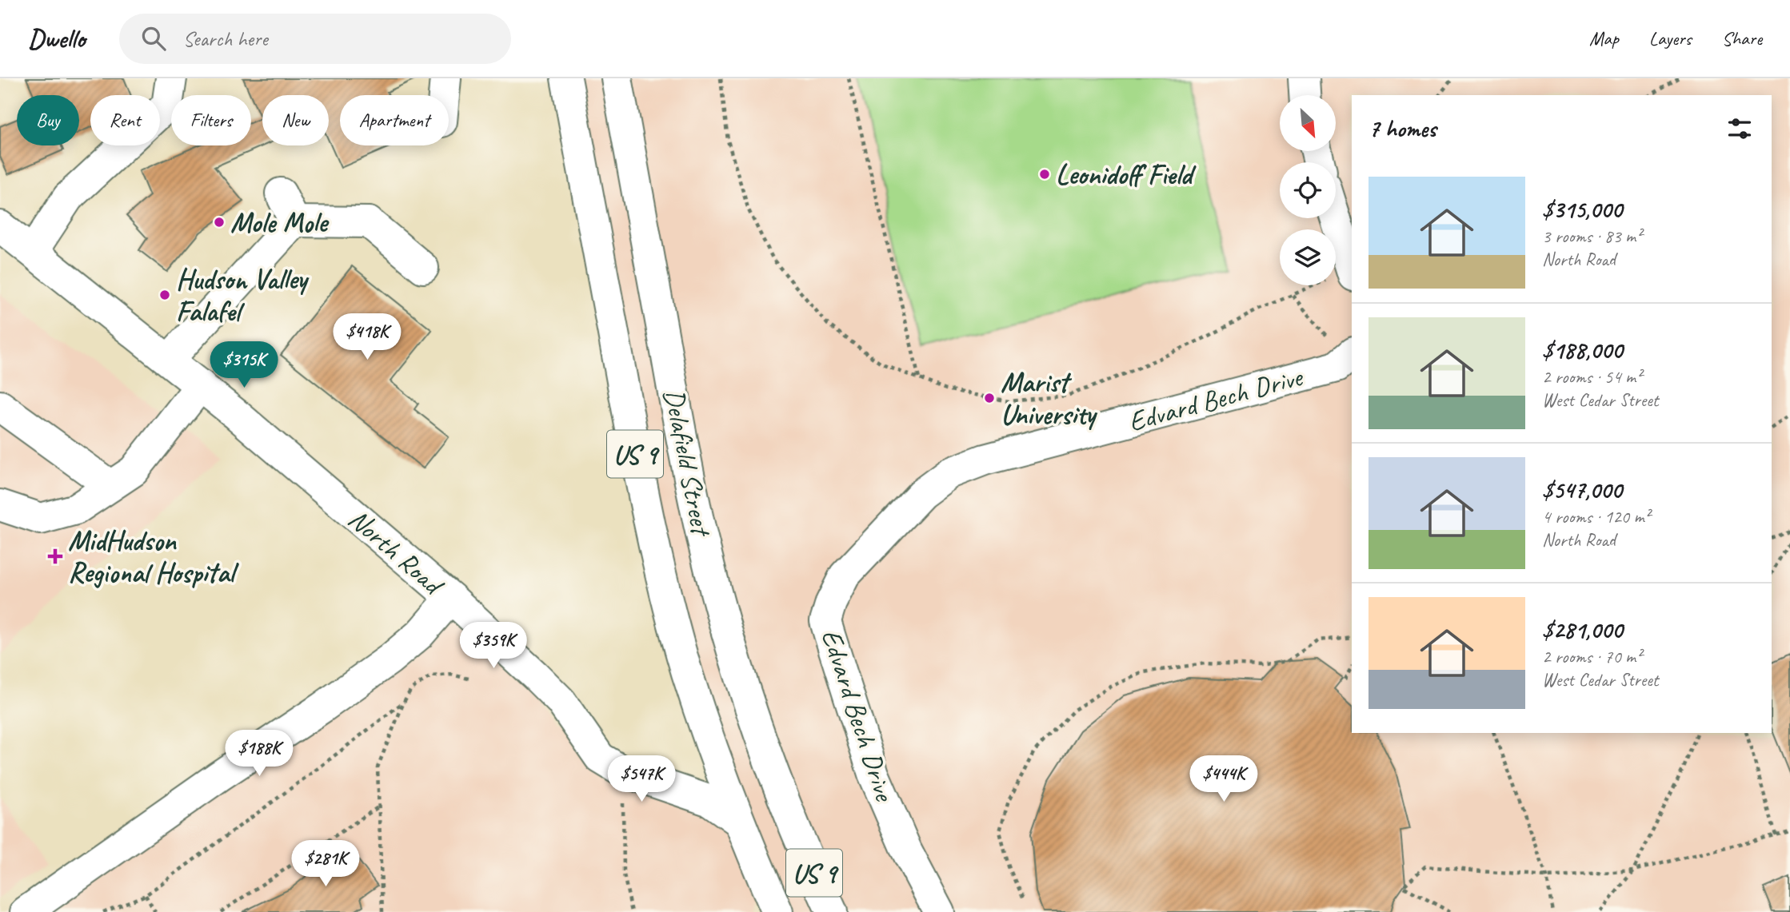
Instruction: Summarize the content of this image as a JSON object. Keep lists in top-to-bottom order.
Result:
{
  "streets": {
    "main road": [
      "Edvard Bech Drive",
      "US 9",
      "Delafield Street",
      "North Road"
    ]
  },
  "crossings": [
    ["Delafield Street", "North Road"]
  ],
  "places": {
    "other": [
      "Leonidoff Field",
      "Mole Mole",
      "Hudson Valley Falafel",
      "Marist University"
    ],
    "health": ["MidHudson Regional Hospital"]
  },
  "north": "bottom right",
  "page": {
    "header": "Dwello",
    "search": "Search here",
    "nav": ["Map", "Layers", "Share"],
    "chip": [
      "Buy",
      "Rent",
      "Filters",
      "New",
      "Apartment"
    ],
    "heading": "7 homes",
    "list": [
      {
        "name": "$315,000",
        "note": "3 rooms · 83 m² · North Road"
      },
      {
        "name": "$188,000",
        "note": "2 rooms · 54 m² · West Cedar Street"
      },
      {
        "name": "$547,000",
        "note": "4 rooms · 120 m² · North Road"
      },
      {
        "name": "$281,000",
        "note": "2 rooms · 70 m² · West Cedar Street"
      }
    ],
    "price": [
      "$418K",
      "$315K",
      "$359K",
      "$188K",
      "$547K",
      "$444K",
      "$281K"
    ]
  }
}
